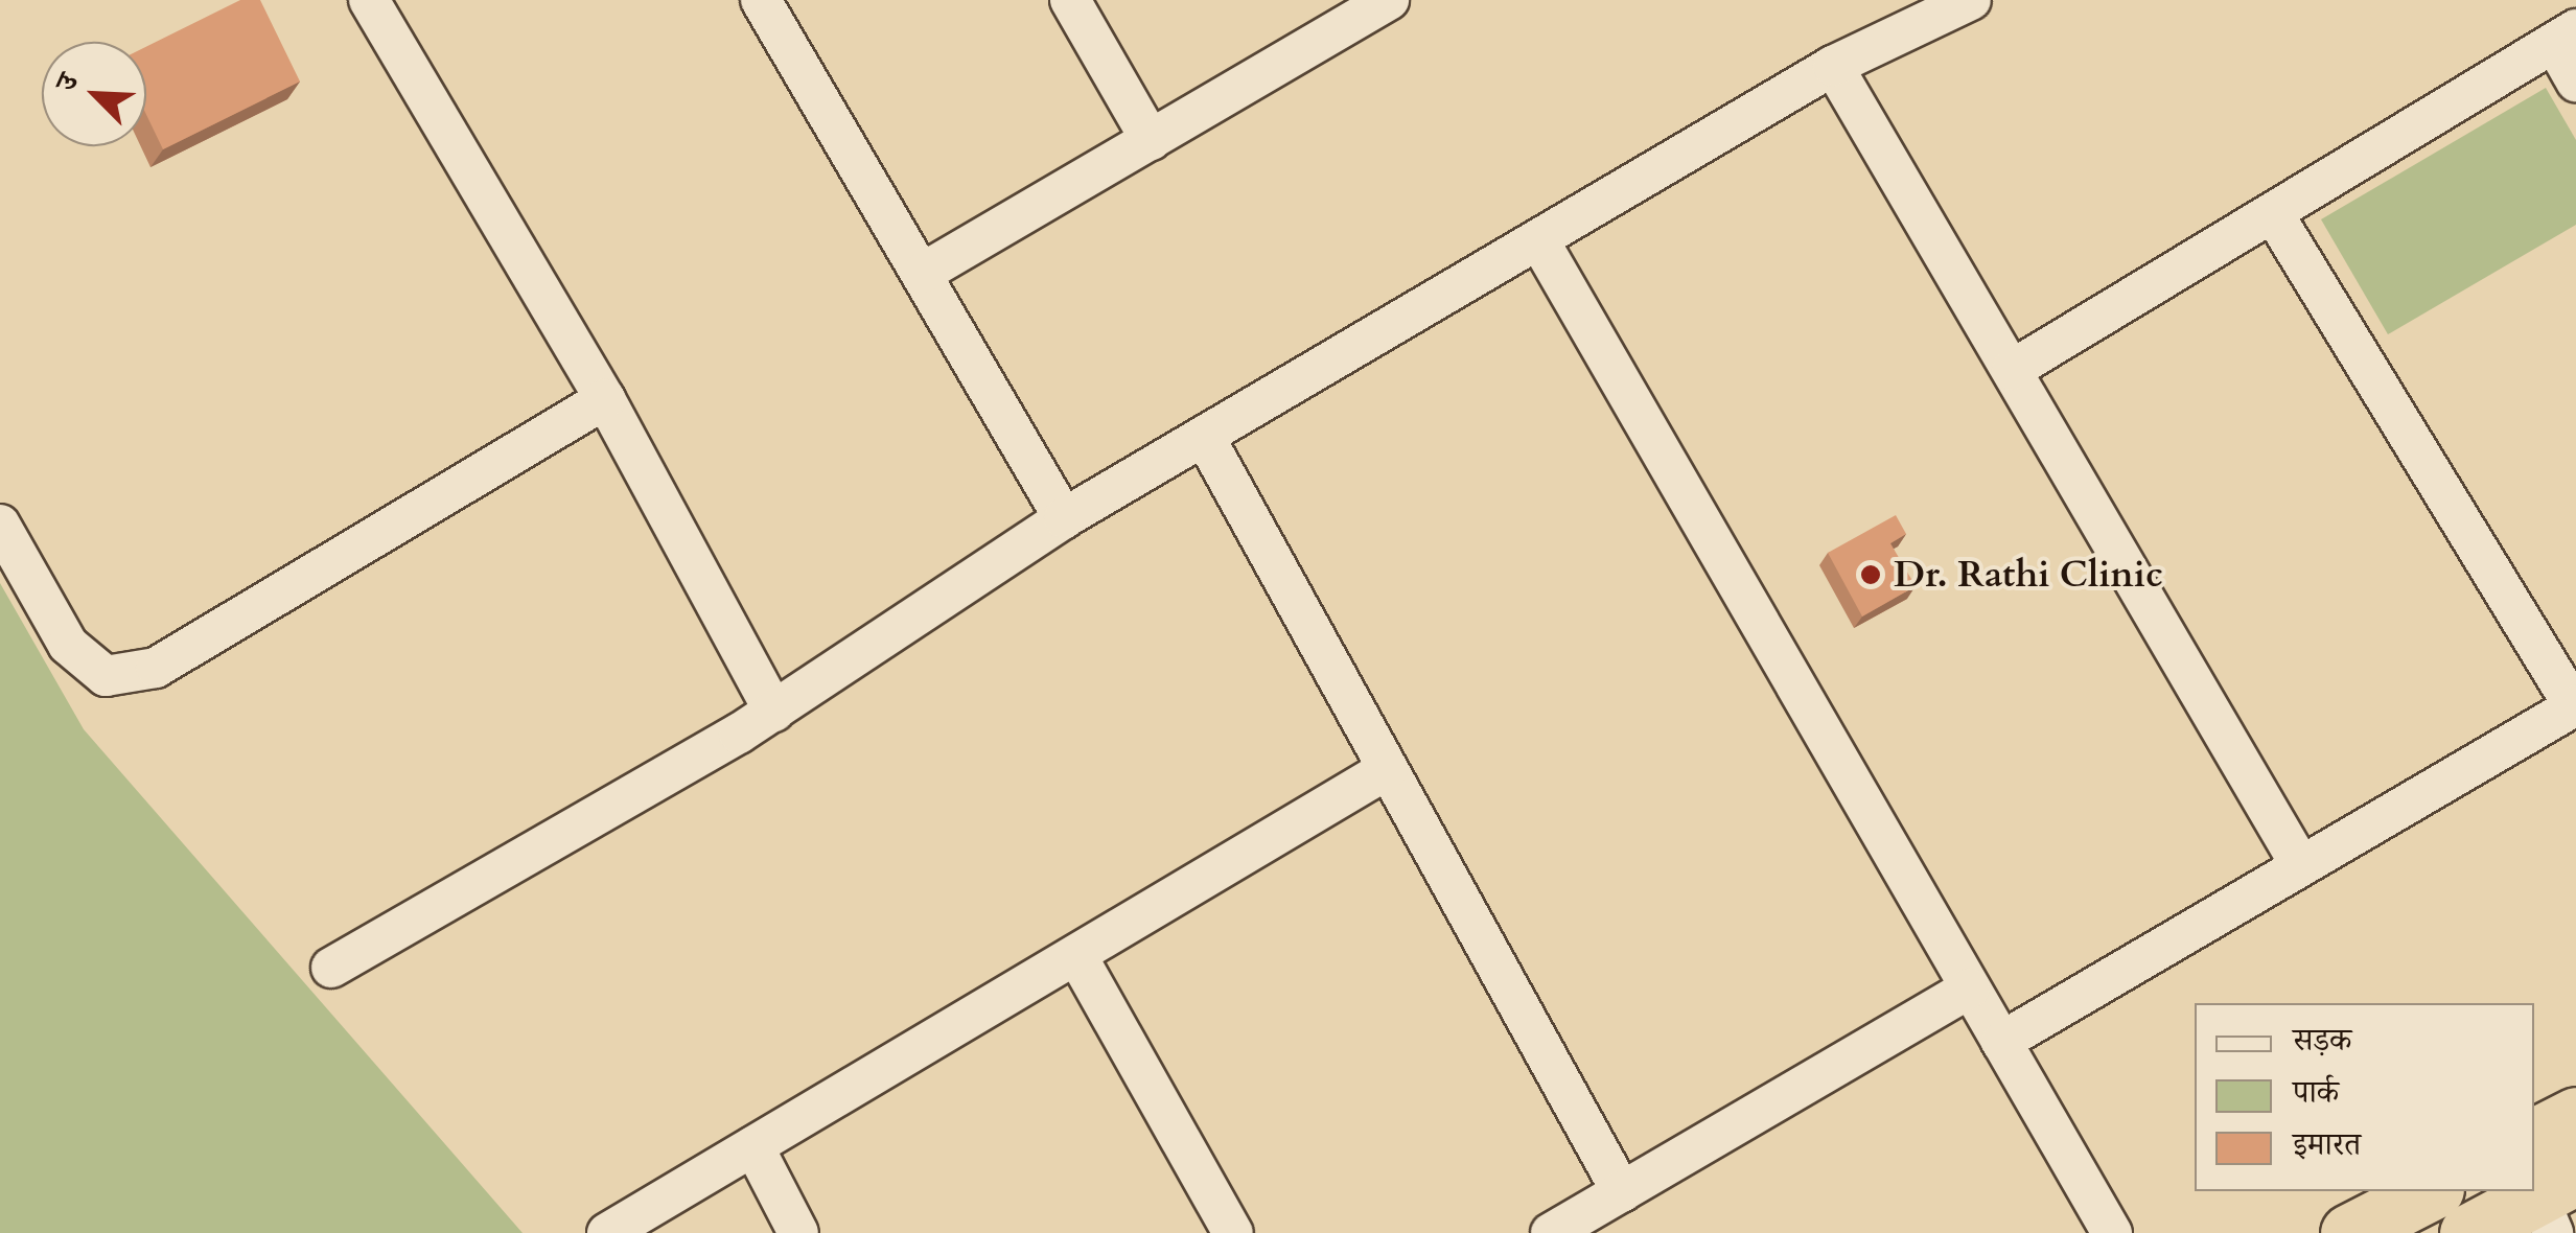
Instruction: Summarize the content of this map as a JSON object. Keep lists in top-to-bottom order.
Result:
{
  "places": ["Dr. Rathi Clinic"],
  "legend": ["सड़क", "पार्क", "इमारत"],
  "north": "top left"
}
